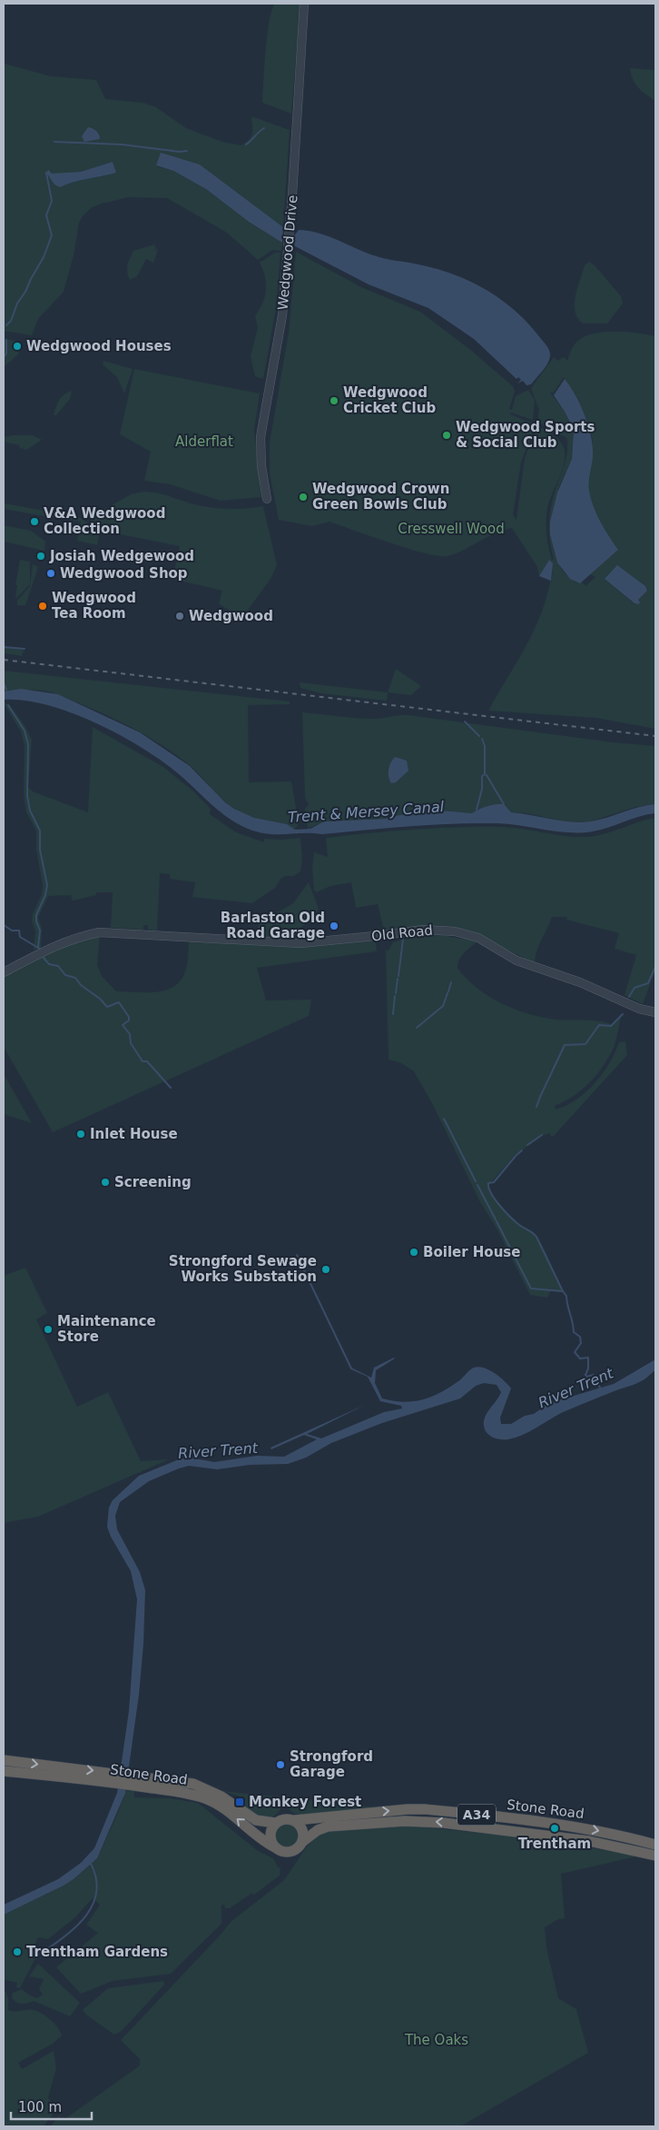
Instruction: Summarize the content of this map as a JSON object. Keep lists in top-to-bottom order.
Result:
{
  "streets": {
    "highway": ["Stone Road", "A34"],
    "street": ["Wedgwood Drive", "Old Road"]
  },
  "water": ["Trent & Mersey Canal", "River Trent"],
  "parks": ["Alderflat", "Cresswell Wood", "The Oaks"],
  "places": {
    "other": [
      "Wedgwood Houses",
      "Wedgwood Cricket Club",
      "Wedgwood Sports & Social Club",
      "Wedgwood Crown Green Bowls Club",
      "V&A Wedgwood Collection",
      "Josiah Wedgewood",
      "Wedgwood Shop",
      "Wedgwood Tea Room",
      "Wedgwood",
      "Barlaston Old Road Garage",
      "Inlet House",
      "Screening",
      "Boiler House",
      "Strongford Sewage Works Substation",
      "Maintenance Store",
      "Strongford Garage",
      "Trentham",
      "Trentham Gardens"
    ],
    "transit": ["Monkey Forest"]
  },
  "scale_bar": "100 m"
}
